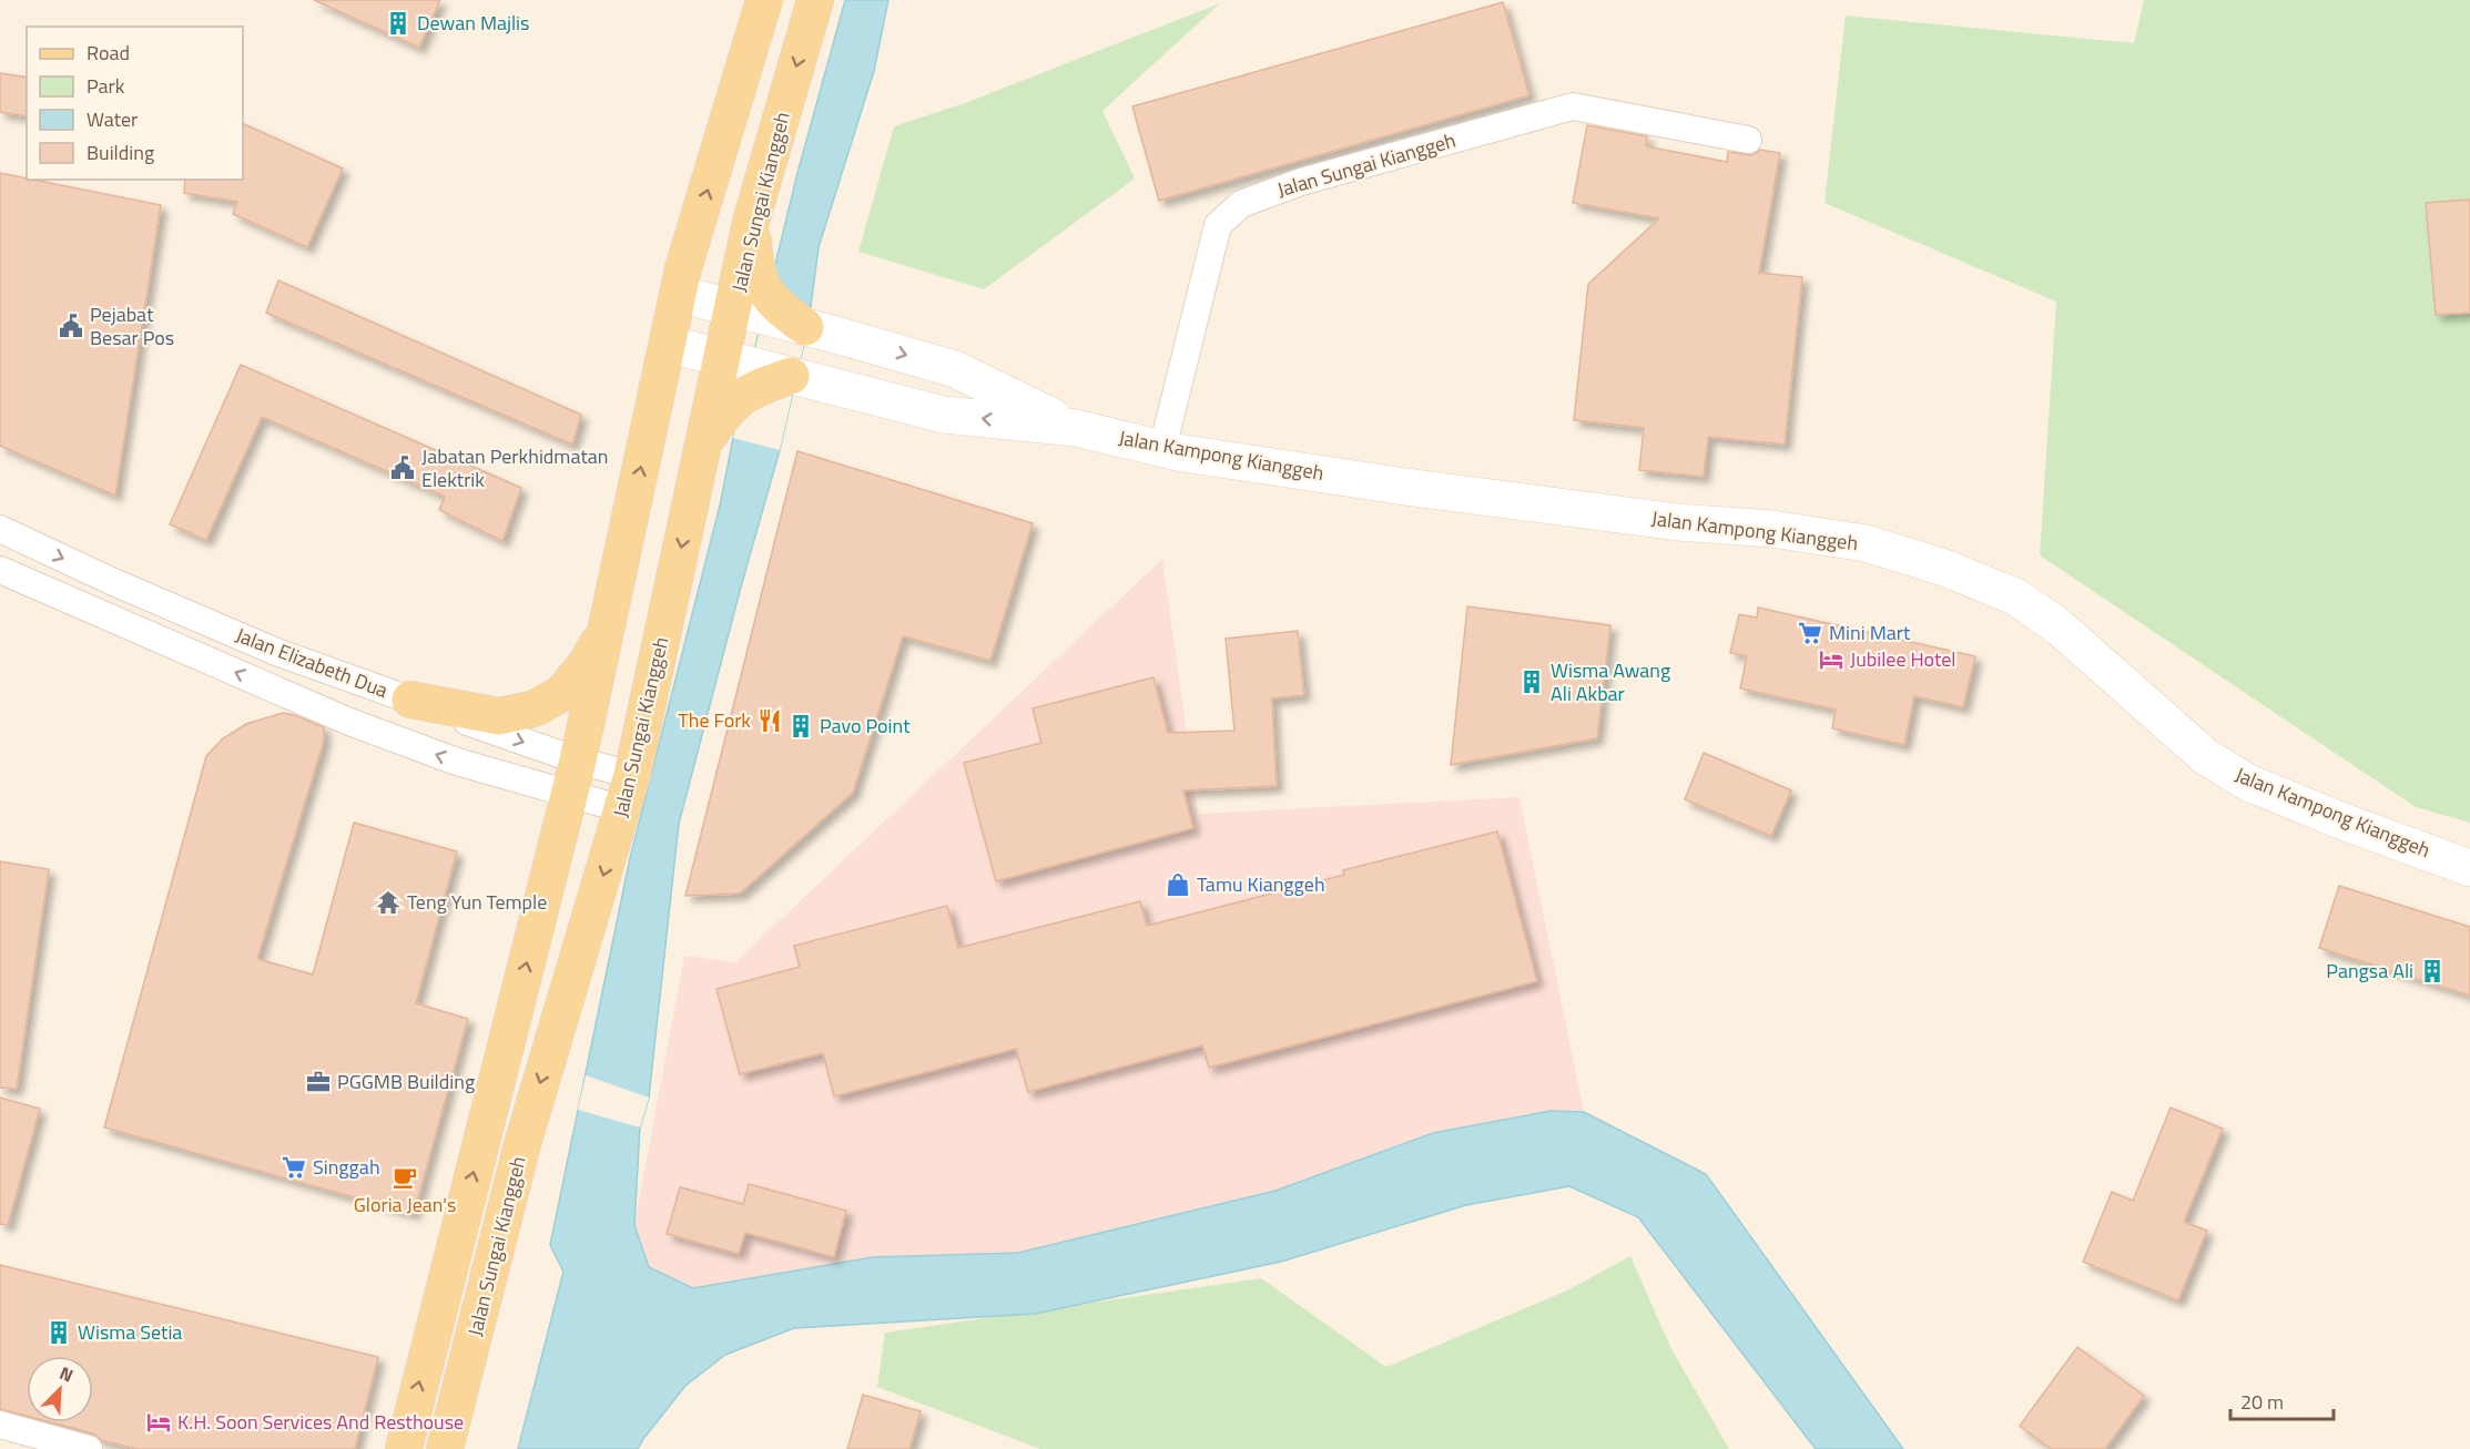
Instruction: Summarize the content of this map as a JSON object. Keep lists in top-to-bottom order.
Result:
{
  "streets": {
    "main road": ["Jalan Sungai Kianggeh", "Jalan Kampong Kianggeh"],
    "street": ["Jalan Elizabeth Dua"]
  },
  "crossings": [
    ["Jalan Sungai Kianggeh", "Jalan Kampong Kianggeh"],
    ["Jalan Sungai Kianggeh", "Jalan Elizabeth Dua"]
  ],
  "places": {
    "building": [
      "Dewan Majlis",
      "Wisma Awang Ali Akbar",
      "Pavo Point",
      "Pangsa Ali",
      "Wisma Setia"
    ],
    "public building": ["Pejabat Besar Pos", "Jabatan Perkhidmatan Elektrik"],
    "supermarket": ["Mini Mart", "Singgah"],
    "hotel": ["Jubilee Hotel", "K.H. Soon Services And Resthouse"],
    "restaurant": ["The Fork"],
    "shop": ["Tamu Kianggeh"],
    "temple": ["Teng Yun Temple"],
    "office": ["PGGMB Building"],
    "cafe": ["Gloria Jean's"]
  },
  "legend": [
    "Road",
    "Park",
    "Water",
    "Building"
  ],
  "scale_bar": "20 m",
  "north": "top right"
}
